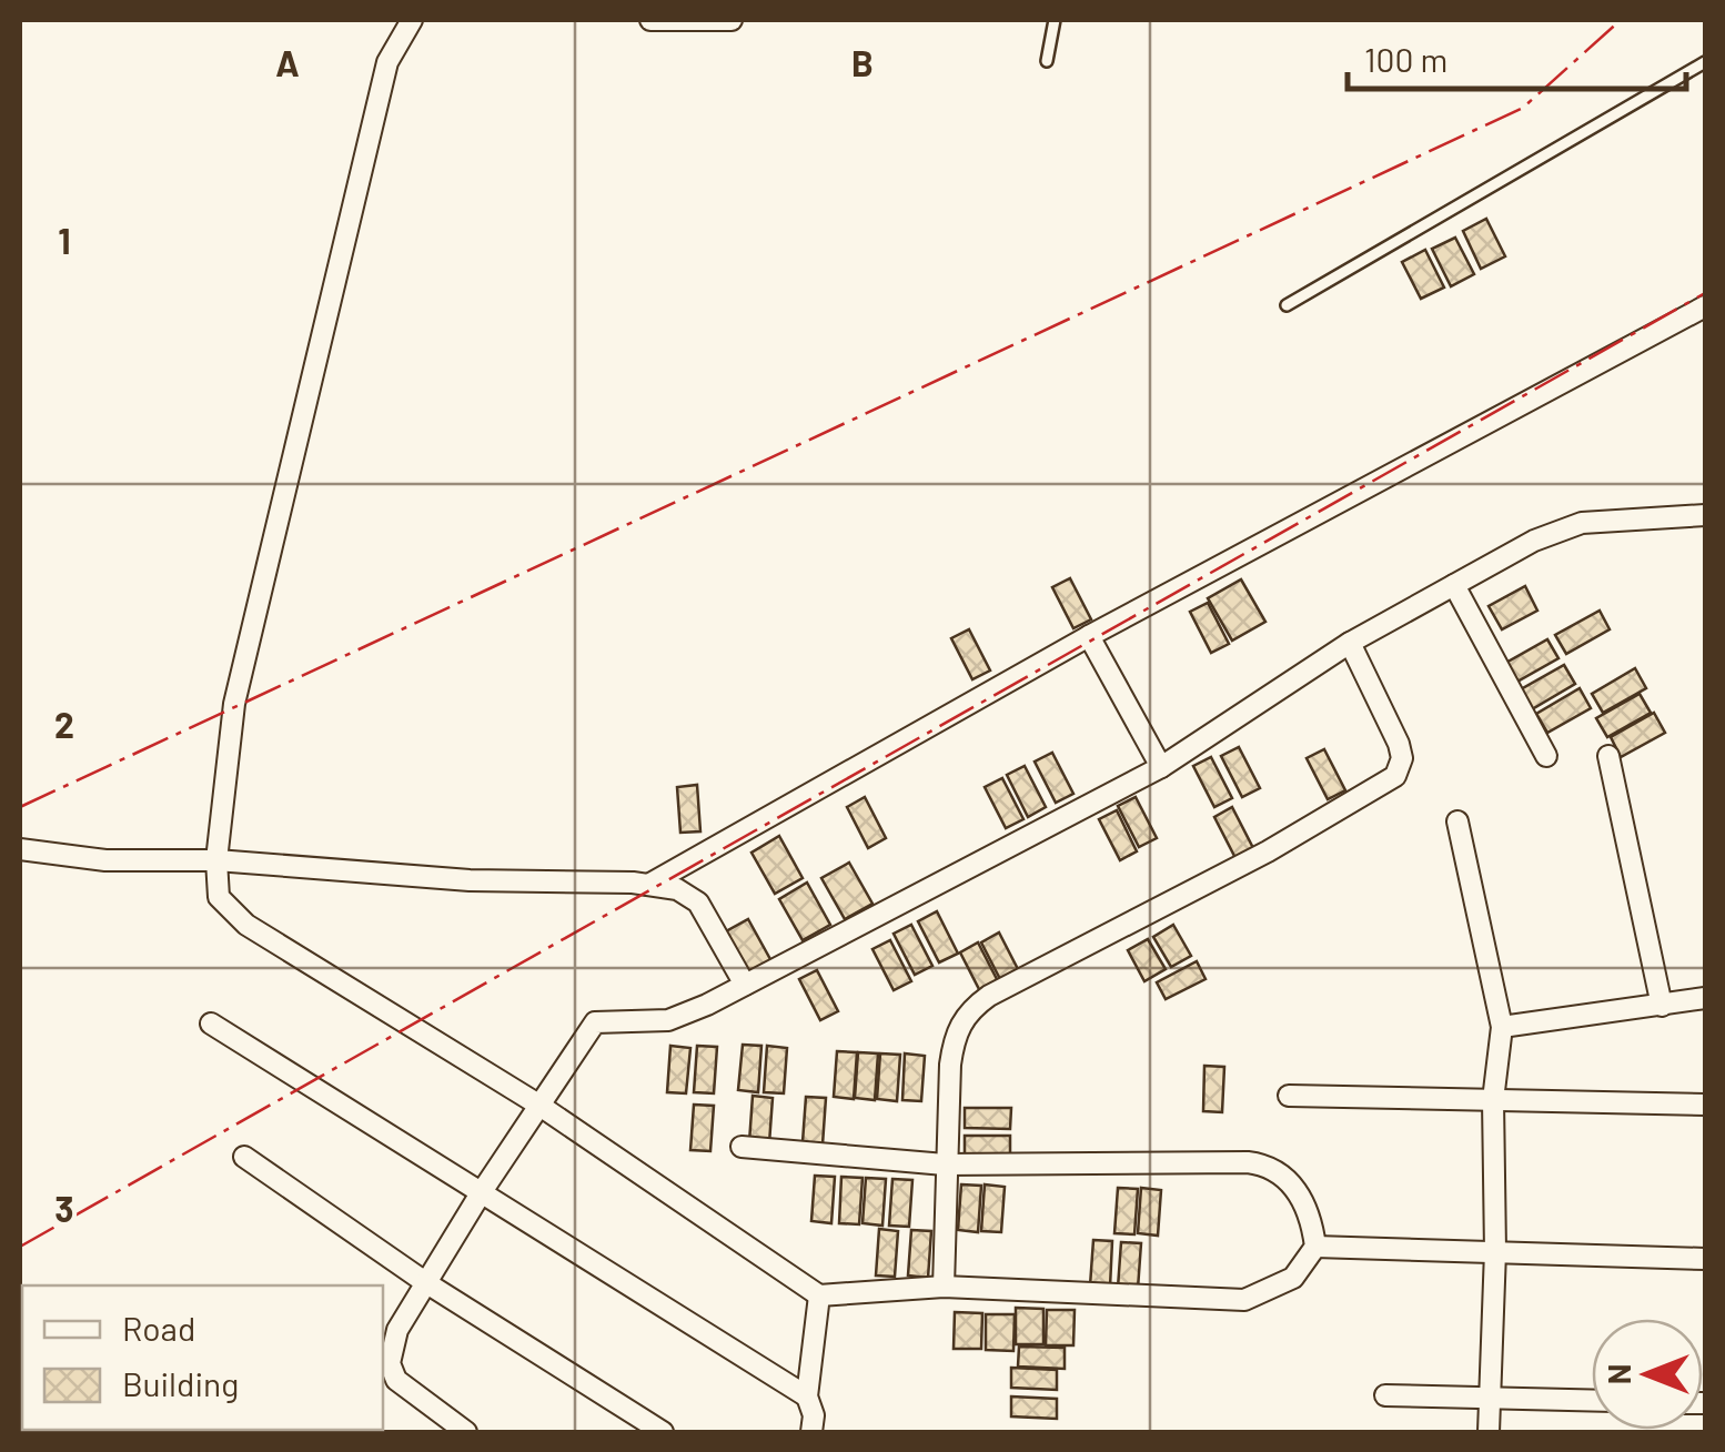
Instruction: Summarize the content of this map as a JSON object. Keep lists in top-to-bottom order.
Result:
{
  "legend": ["Road", "Building"],
  "scale_bar": "100 m",
  "north": "left",
  "grid": {
    "columns": ["A", "B"],
    "rows": ["1", "2", "3"]
  }
}
